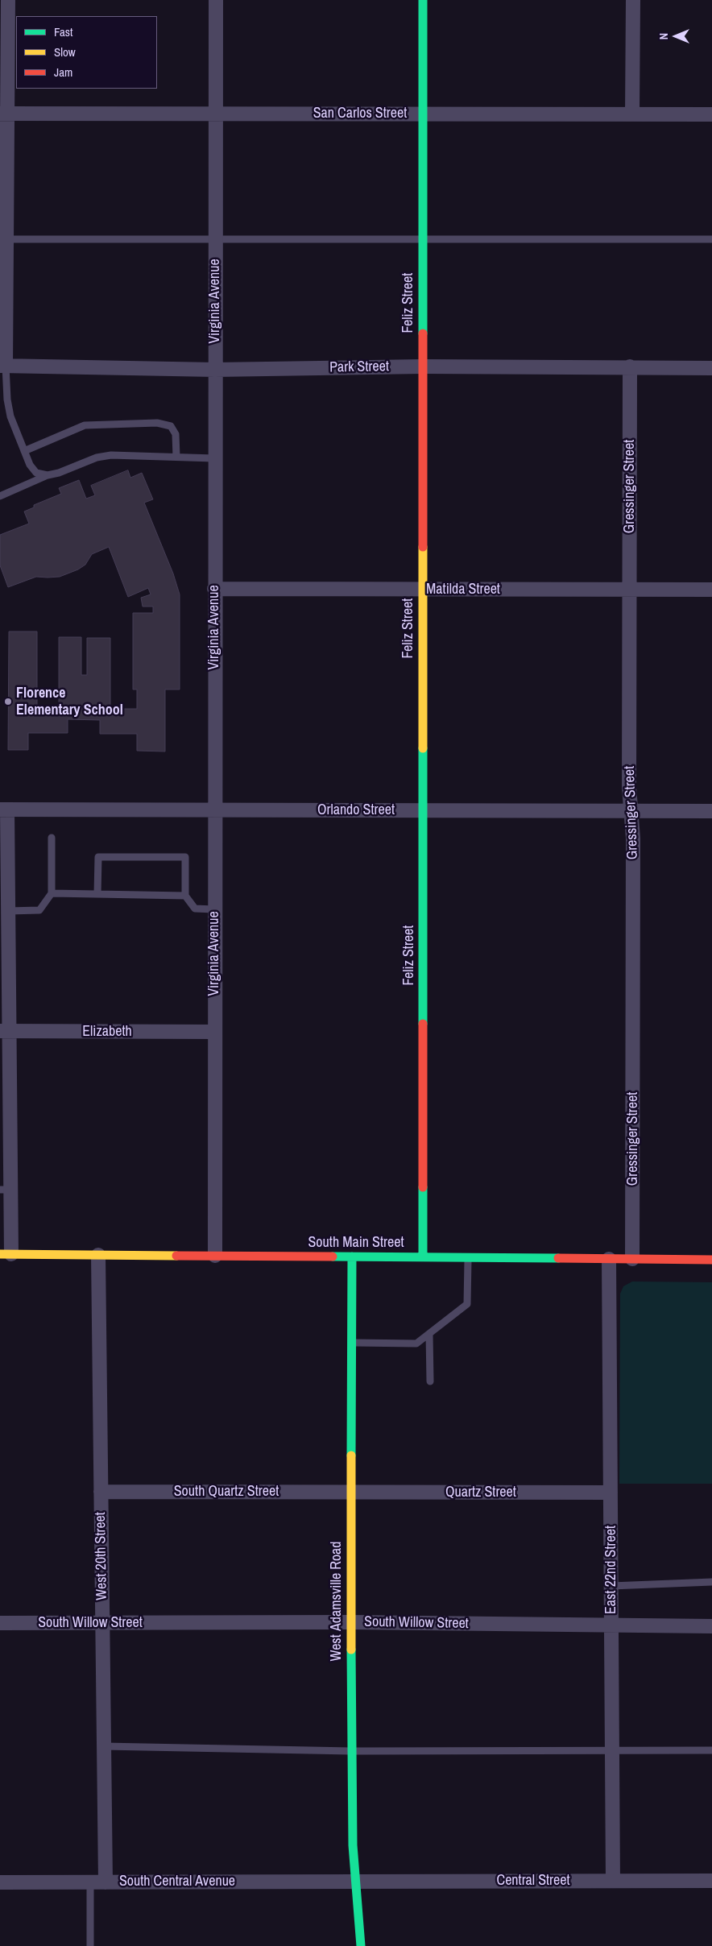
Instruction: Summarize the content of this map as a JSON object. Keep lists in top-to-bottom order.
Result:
{
  "streets": {
    "street": [
      "San Carlos Street",
      "Virginia Avenue",
      "Feliz Street",
      "Park Street",
      "Gressinger Street",
      "Matilda Street",
      "Orlando Street",
      "Elizabeth",
      "South Main Street",
      "South Quartz Street",
      "Quartz Street",
      "West 20th Street",
      "East 22nd Street",
      "West Adamsville Road",
      "South Willow Street",
      "Central Street",
      "South Central Avenue"
    ]
  },
  "crossings": [
    ["San Carlos Street", "Virginia Avenue"],
    ["San Carlos Street", "Feliz Street"],
    ["Virginia Avenue", "Park Street"],
    ["Virginia Avenue", "Matilda Street"],
    ["Virginia Avenue", "Orlando Street"],
    ["Virginia Avenue", "Elizabeth"],
    ["Virginia Avenue", "South Main Street"],
    ["Feliz Street", "Park Street"],
    ["Feliz Street", "Matilda Street"],
    ["Feliz Street", "Orlando Street"],
    ["Feliz Street", "South Main Street"],
    ["Park Street", "Gressinger Street"],
    ["Gressinger Street", "Matilda Street"],
    ["Gressinger Street", "Orlando Street"],
    ["Gressinger Street", "South Main Street"],
    ["South Main Street", "West 20th Street"],
    ["South Main Street", "East 22nd Street"],
    ["South Main Street", "West Adamsville Road"],
    ["South Quartz Street", "Quartz Street"],
    ["South Quartz Street", "West 20th Street"],
    ["South Quartz Street", "West Adamsville Road"],
    ["Quartz Street", "East 22nd Street"],
    ["Quartz Street", "West Adamsville Road"],
    ["West 20th Street", "South Willow Street"],
    ["West 20th Street", "South Central Avenue"],
    ["East 22nd Street", "South Willow Street"],
    ["East 22nd Street", "Central Street"],
    ["West Adamsville Road", "South Willow Street"],
    ["West Adamsville Road", "Central Street"],
    ["West Adamsville Road", "South Central Avenue"],
    ["Central Street", "South Central Avenue"]
  ],
  "places": ["Florence Elementary School"],
  "legend": ["Fast", "Slow", "Jam"],
  "north": "left"
}
